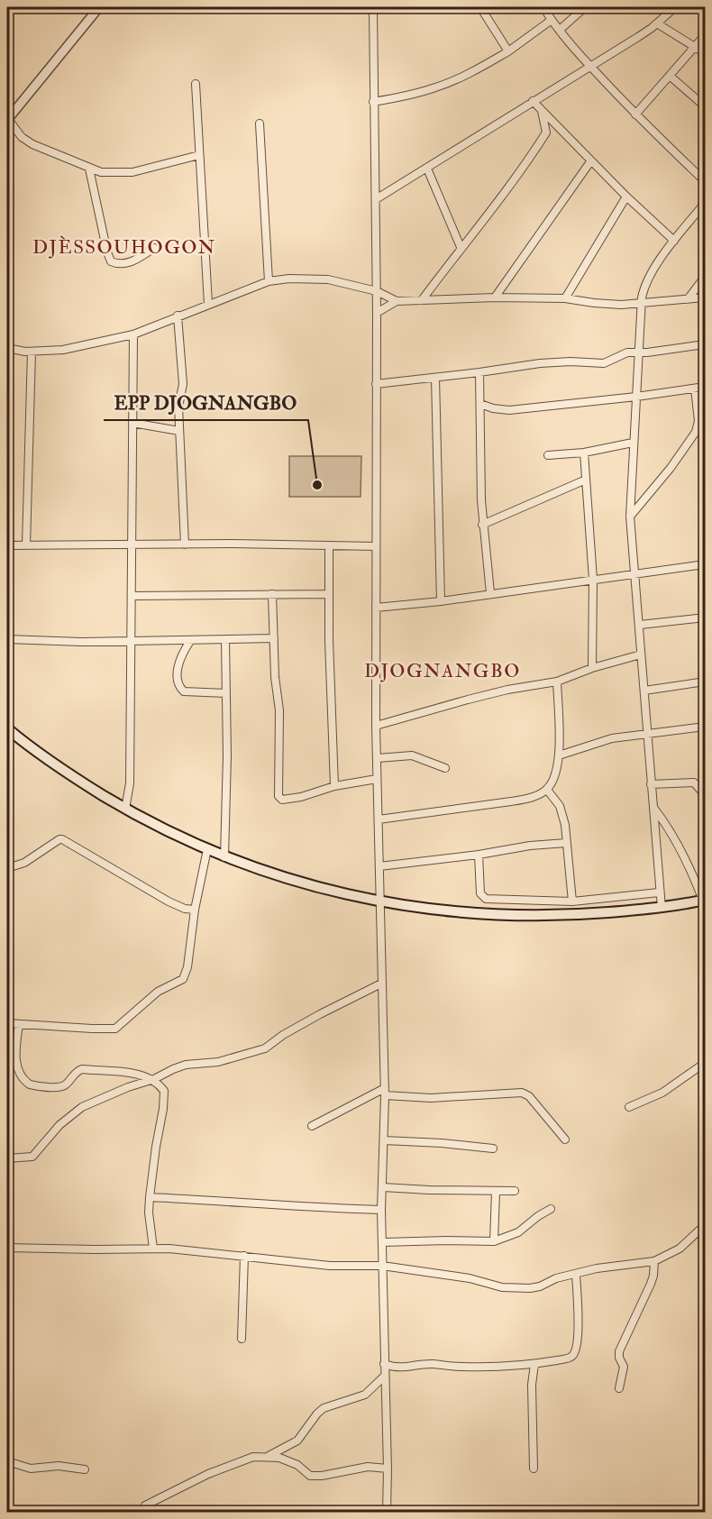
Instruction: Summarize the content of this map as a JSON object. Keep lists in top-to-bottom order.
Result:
{
  "districts": ["DJÈSSOUHOGON", "DJOGNANGBO"],
  "places": ["EPP DJOGNANGBO"]
}
